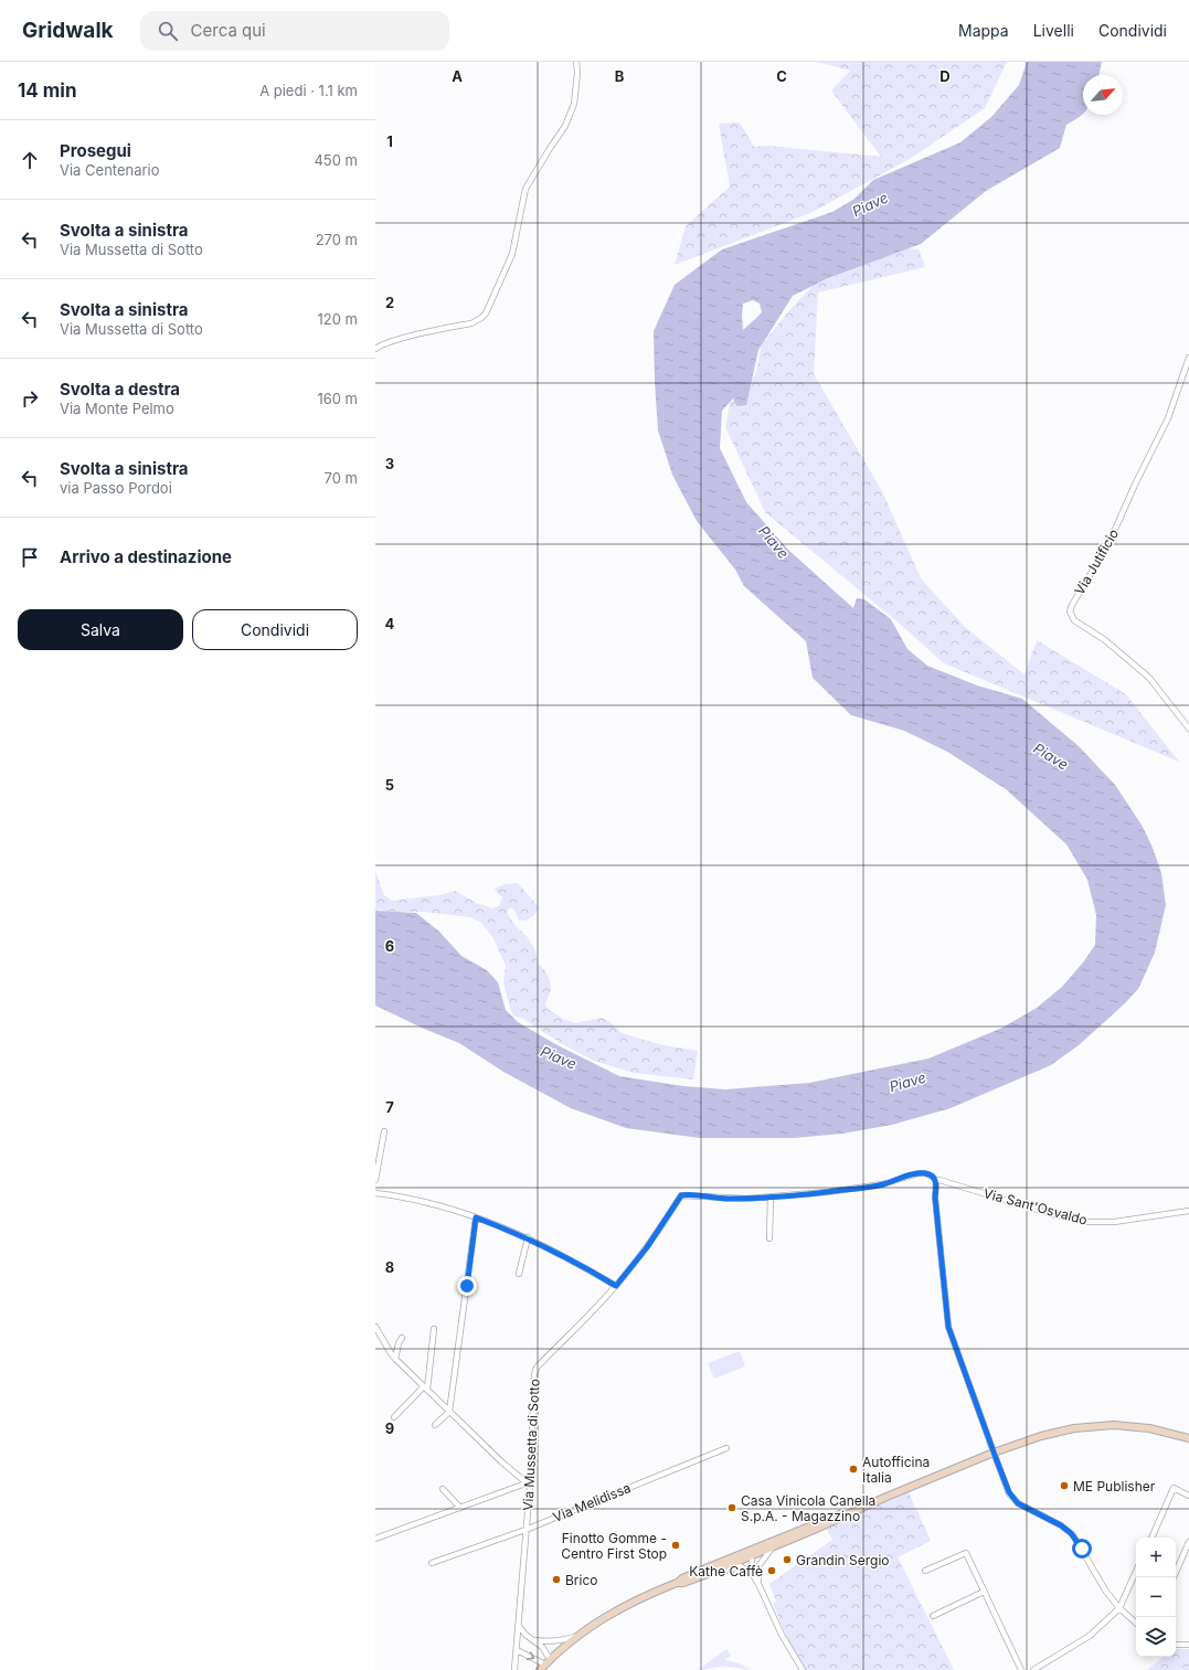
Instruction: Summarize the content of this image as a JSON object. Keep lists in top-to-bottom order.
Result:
{
  "streets": {
    "street": [
      "Via Jutificio",
      "Via Sant'Osvaldo",
      "Via Mussetta di Sotto",
      "Via Melidissa"
    ]
  },
  "crossings": [
    ["Via Sant'Osvaldo", "Via Mussetta di Sotto"],
    ["Via Mussetta di Sotto", "Via Melidissa"]
  ],
  "water": ["Piave"],
  "places": [
    "Autofficina Italia",
    "ME Publisher",
    "Casa Vinicola Canella S.p.A. - Magazzino",
    "Finotto Gomme - Centro First Stop",
    "Grandin Sergio",
    "Kathe Caffè",
    "Brico"
  ],
  "north": "top right",
  "page": {
    "header": "Gridwalk",
    "search": "Cerca qui",
    "nav": ["Mappa", "Livelli", "Condividi"],
    "heading": ["14 min", "A piedi · 1.1 km"],
    "list": [
      ["Prosegui", "Via Centenario", "450 m"],
      ["Svolta a sinistra", "Via Mussetta di Sotto", "270 m"],
      ["Svolta a sinistra", "Via Mussetta di Sotto", "120 m"],
      ["Svolta a destra", "Via Monte Pelmo", "160 m"],
      ["Svolta a sinistra", "via Passo Pordoi", "70 m"],
      "Arrivo a destinazione"
    ],
    "buttons": ["Salva", "Condividi"],
    "map_buttons": ["+", "−"]
  },
  "grid": {
    "columns": [
      "A",
      "B",
      "C",
      "D"
    ],
    "rows": [
      "1",
      "2",
      "3",
      "4",
      "5",
      "6",
      "7",
      "8",
      "9"
    ]
  }
}
